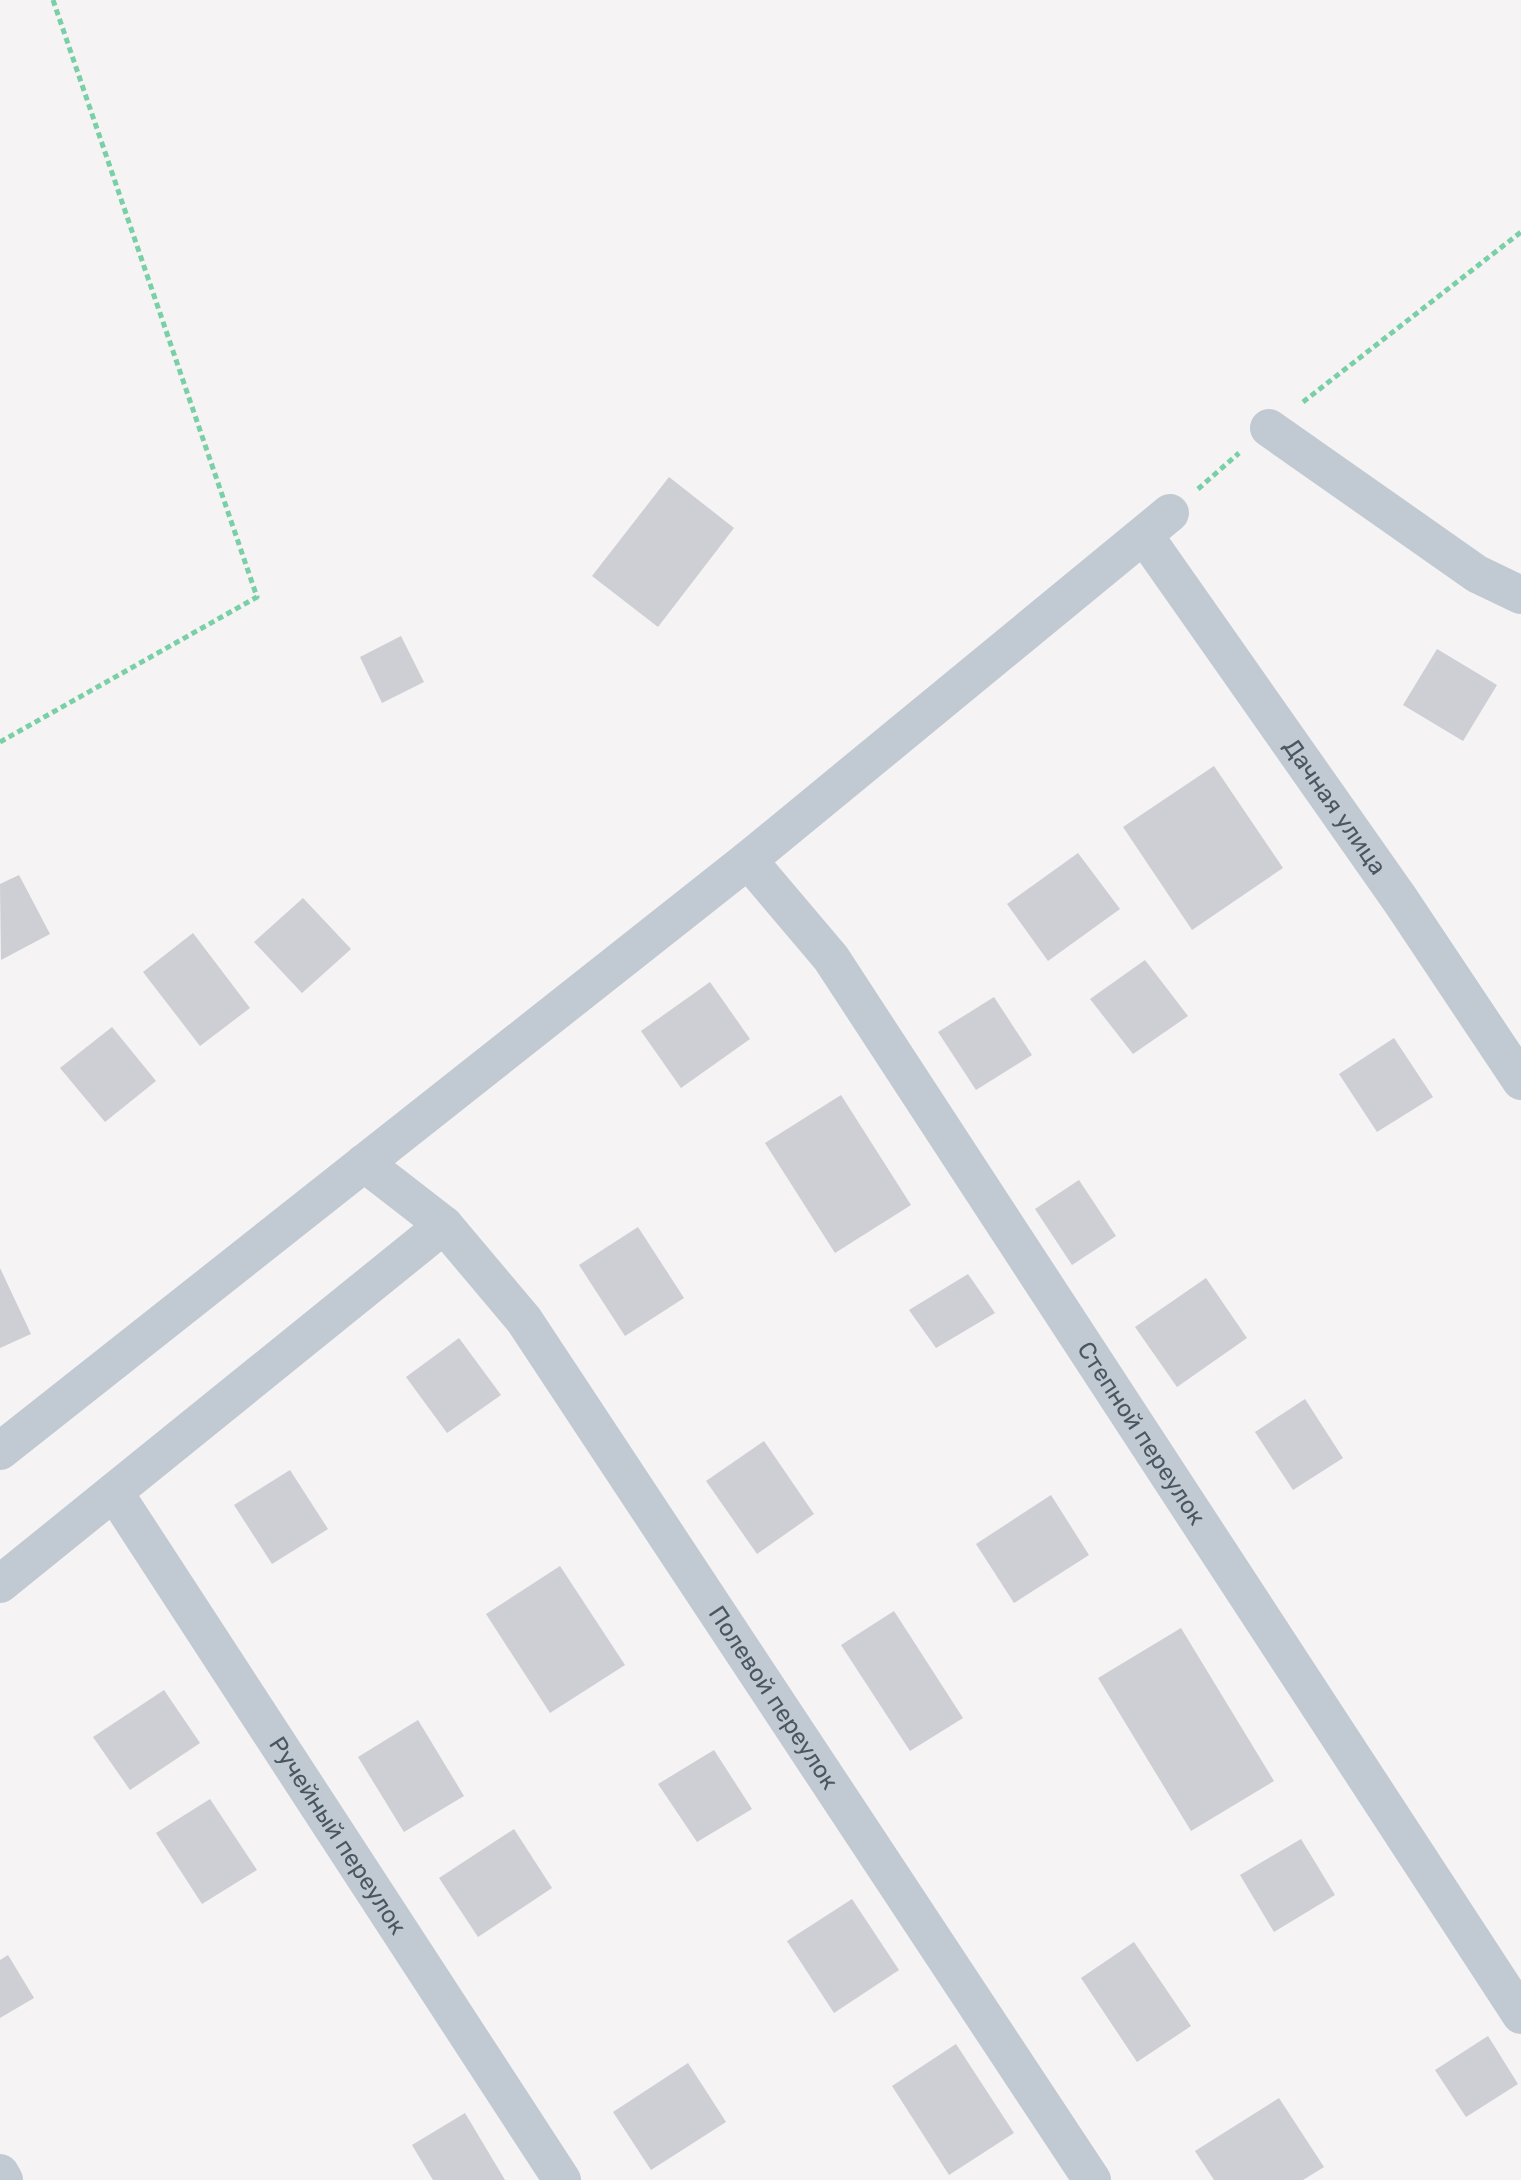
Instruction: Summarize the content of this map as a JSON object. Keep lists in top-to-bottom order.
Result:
{
  "streets": {
    "street": [
      "Дачная улица",
      "Степной переулок",
      "Полевой переулок",
      "Ручейный переулок"
    ]
  }
}
